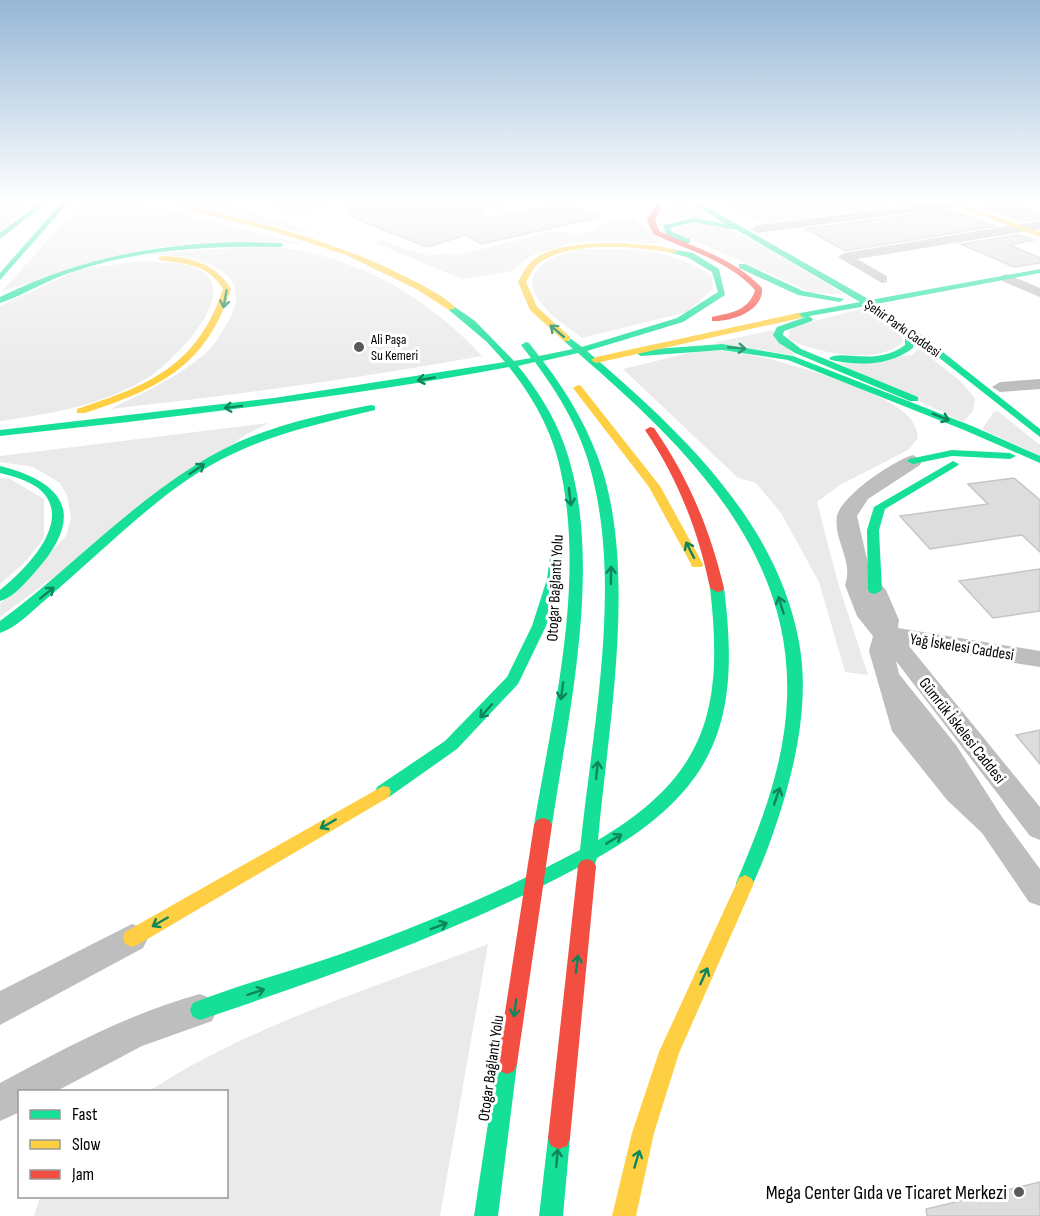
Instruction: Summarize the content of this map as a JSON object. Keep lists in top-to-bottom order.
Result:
{
  "streets": {
    "main road": ["Şehir Parkı Caddesi", "Otogar Bağlantı Yolu"],
    "street": ["Yağ İskelesi Caddesi", "Gümrük İskelesi Caddesi"]
  },
  "crossings": [
    ["Yağ İskelesi Caddesi", "Gümrük İskelesi Caddesi"]
  ],
  "one_way": ["Otogar Bağlantı Yolu"],
  "places": ["Ali Paşa Su Kemeri", "Mega Center Gıda ve Ticaret Merkezi"],
  "legend": ["Fast", "Slow", "Jam"]
}
